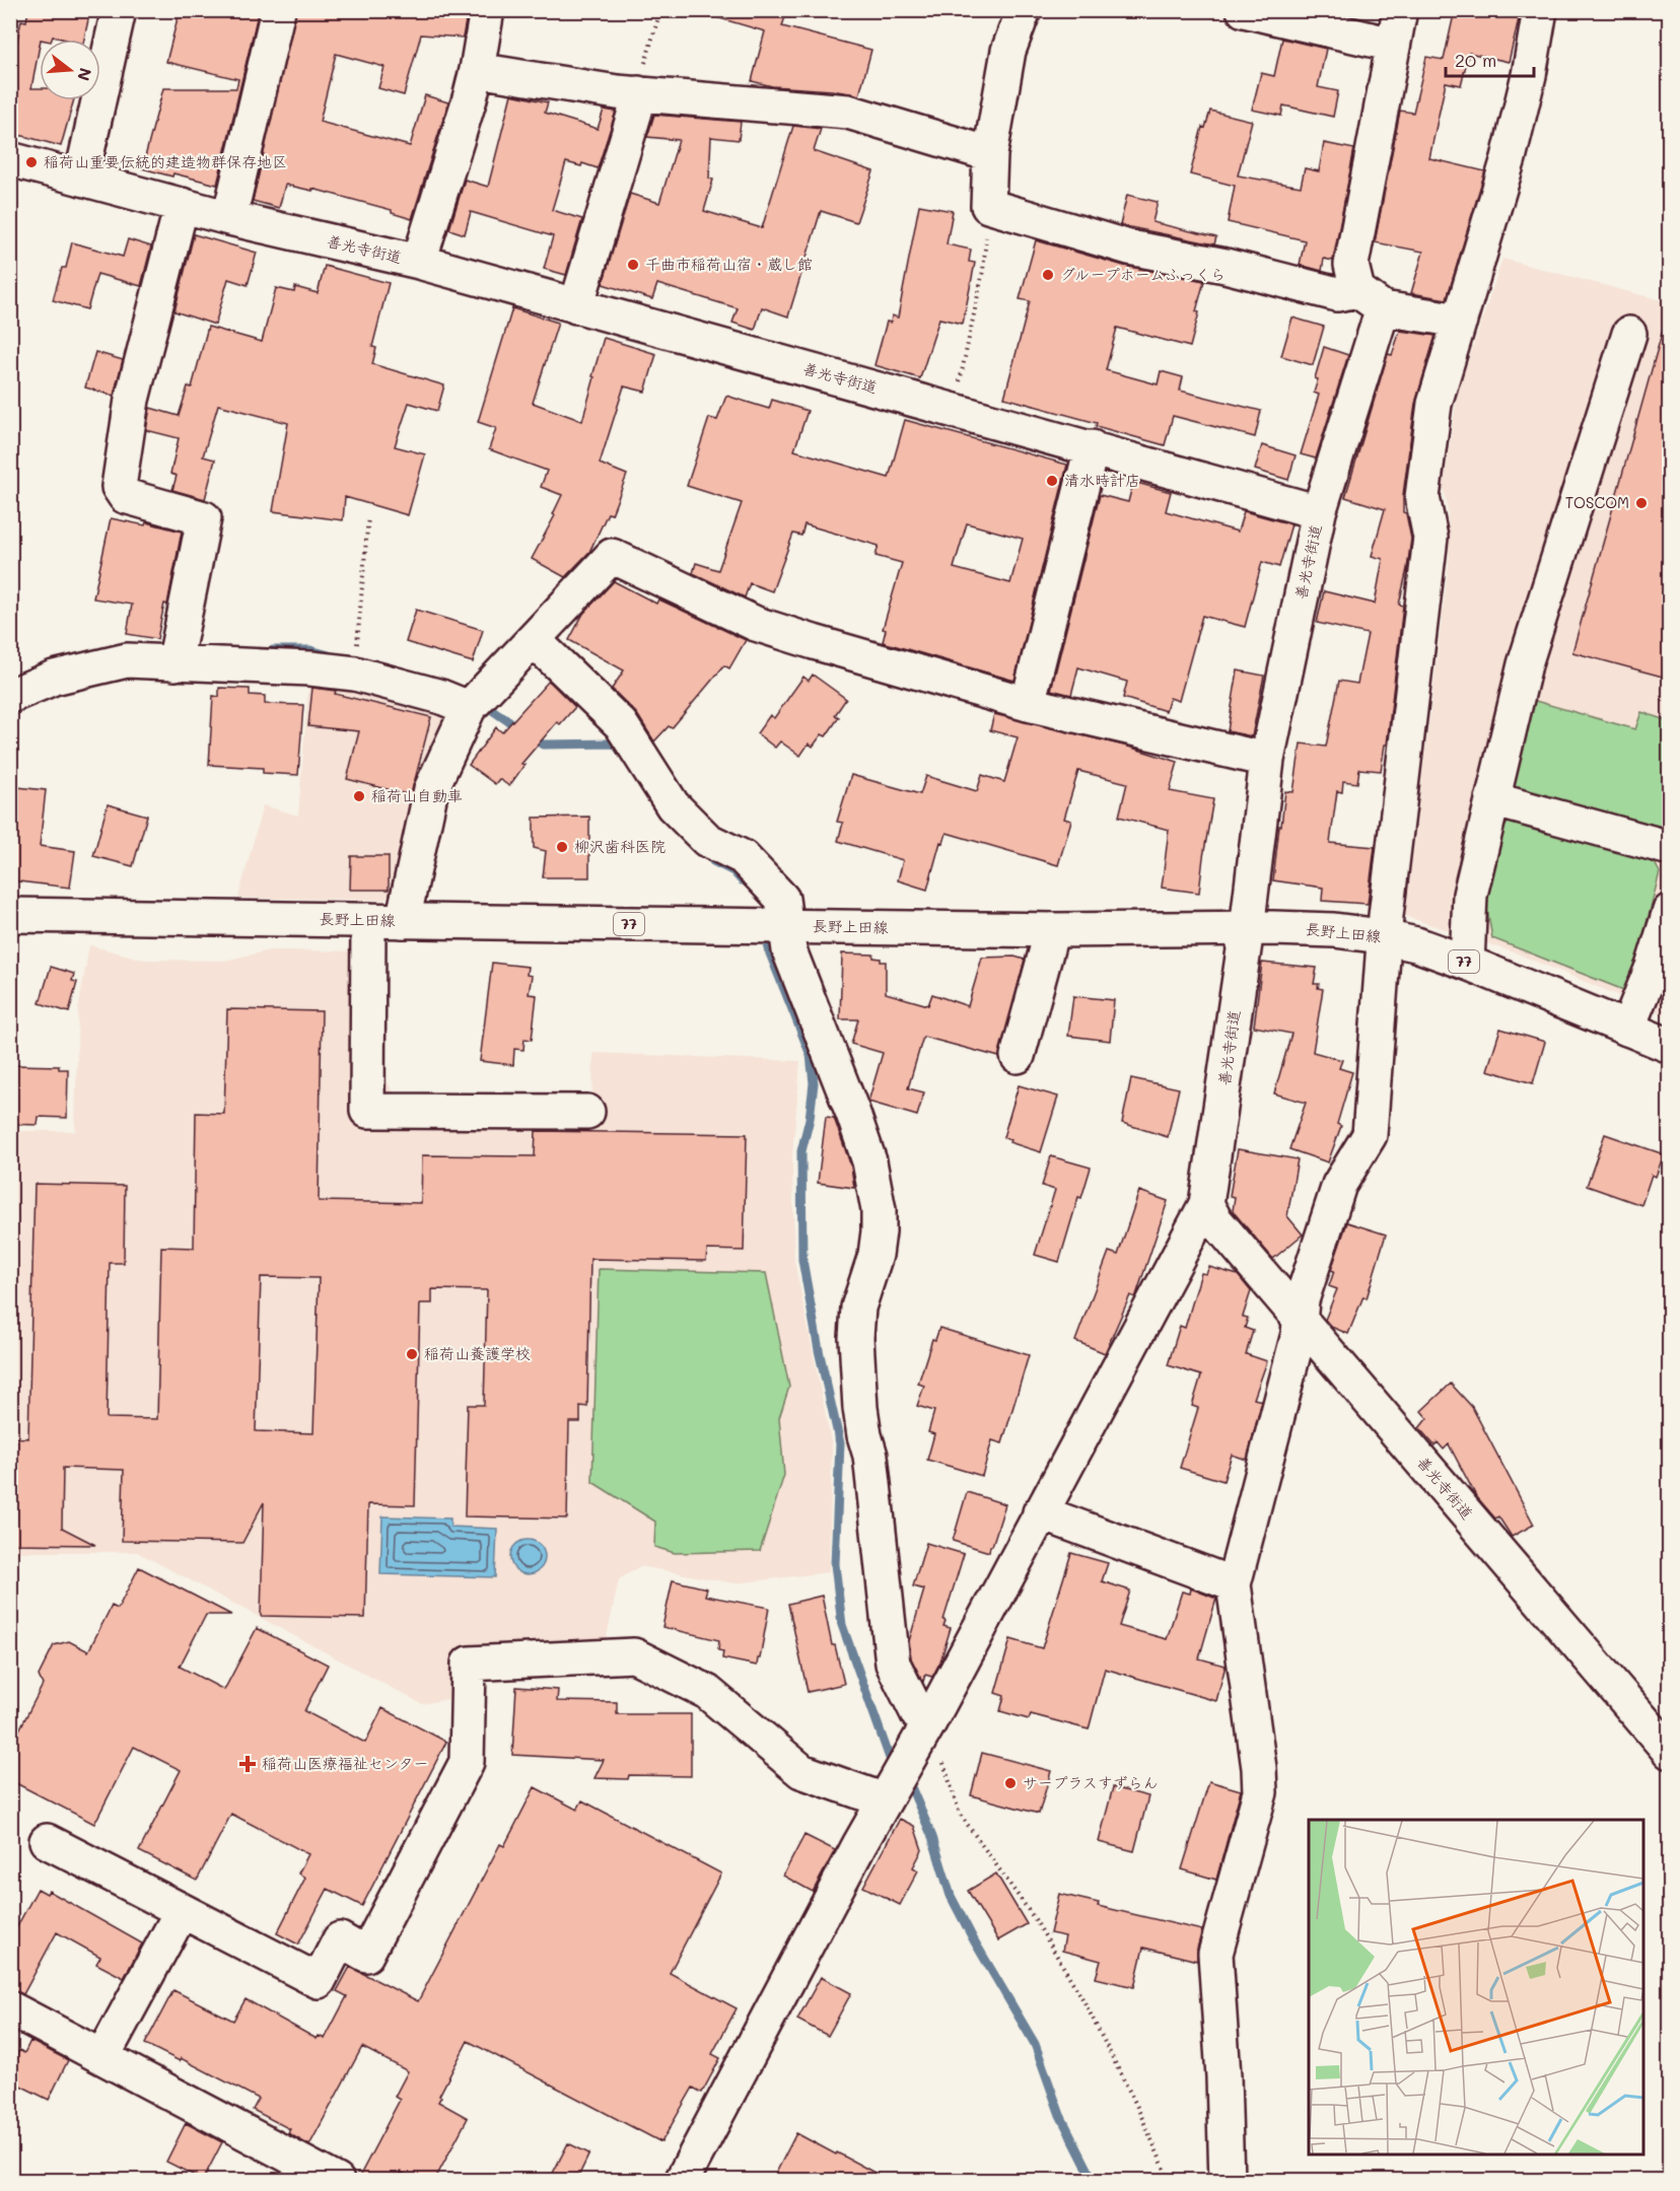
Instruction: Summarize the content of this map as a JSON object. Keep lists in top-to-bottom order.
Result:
{
  "streets": {
    "street": ["善光寺街道", "長野上田線", "77"]
  },
  "crossings": [
    ["善光寺街道", "長野上田線"]
  ],
  "places": {
    "other": [
      "稲荷山重要伝統的建造物群保存地区",
      "千曲市稲荷山宿・蔵し館",
      "グループホームふっくら",
      "清水時計店",
      "TOSCOM",
      "稲荷山自動車",
      "柳沢歯科医院",
      "稲荷山養護学校",
      "サープラスすずらん"
    ],
    "health": ["稲荷山医療福祉センター"]
  },
  "scale_bar": "20 m",
  "north": "right"
}
